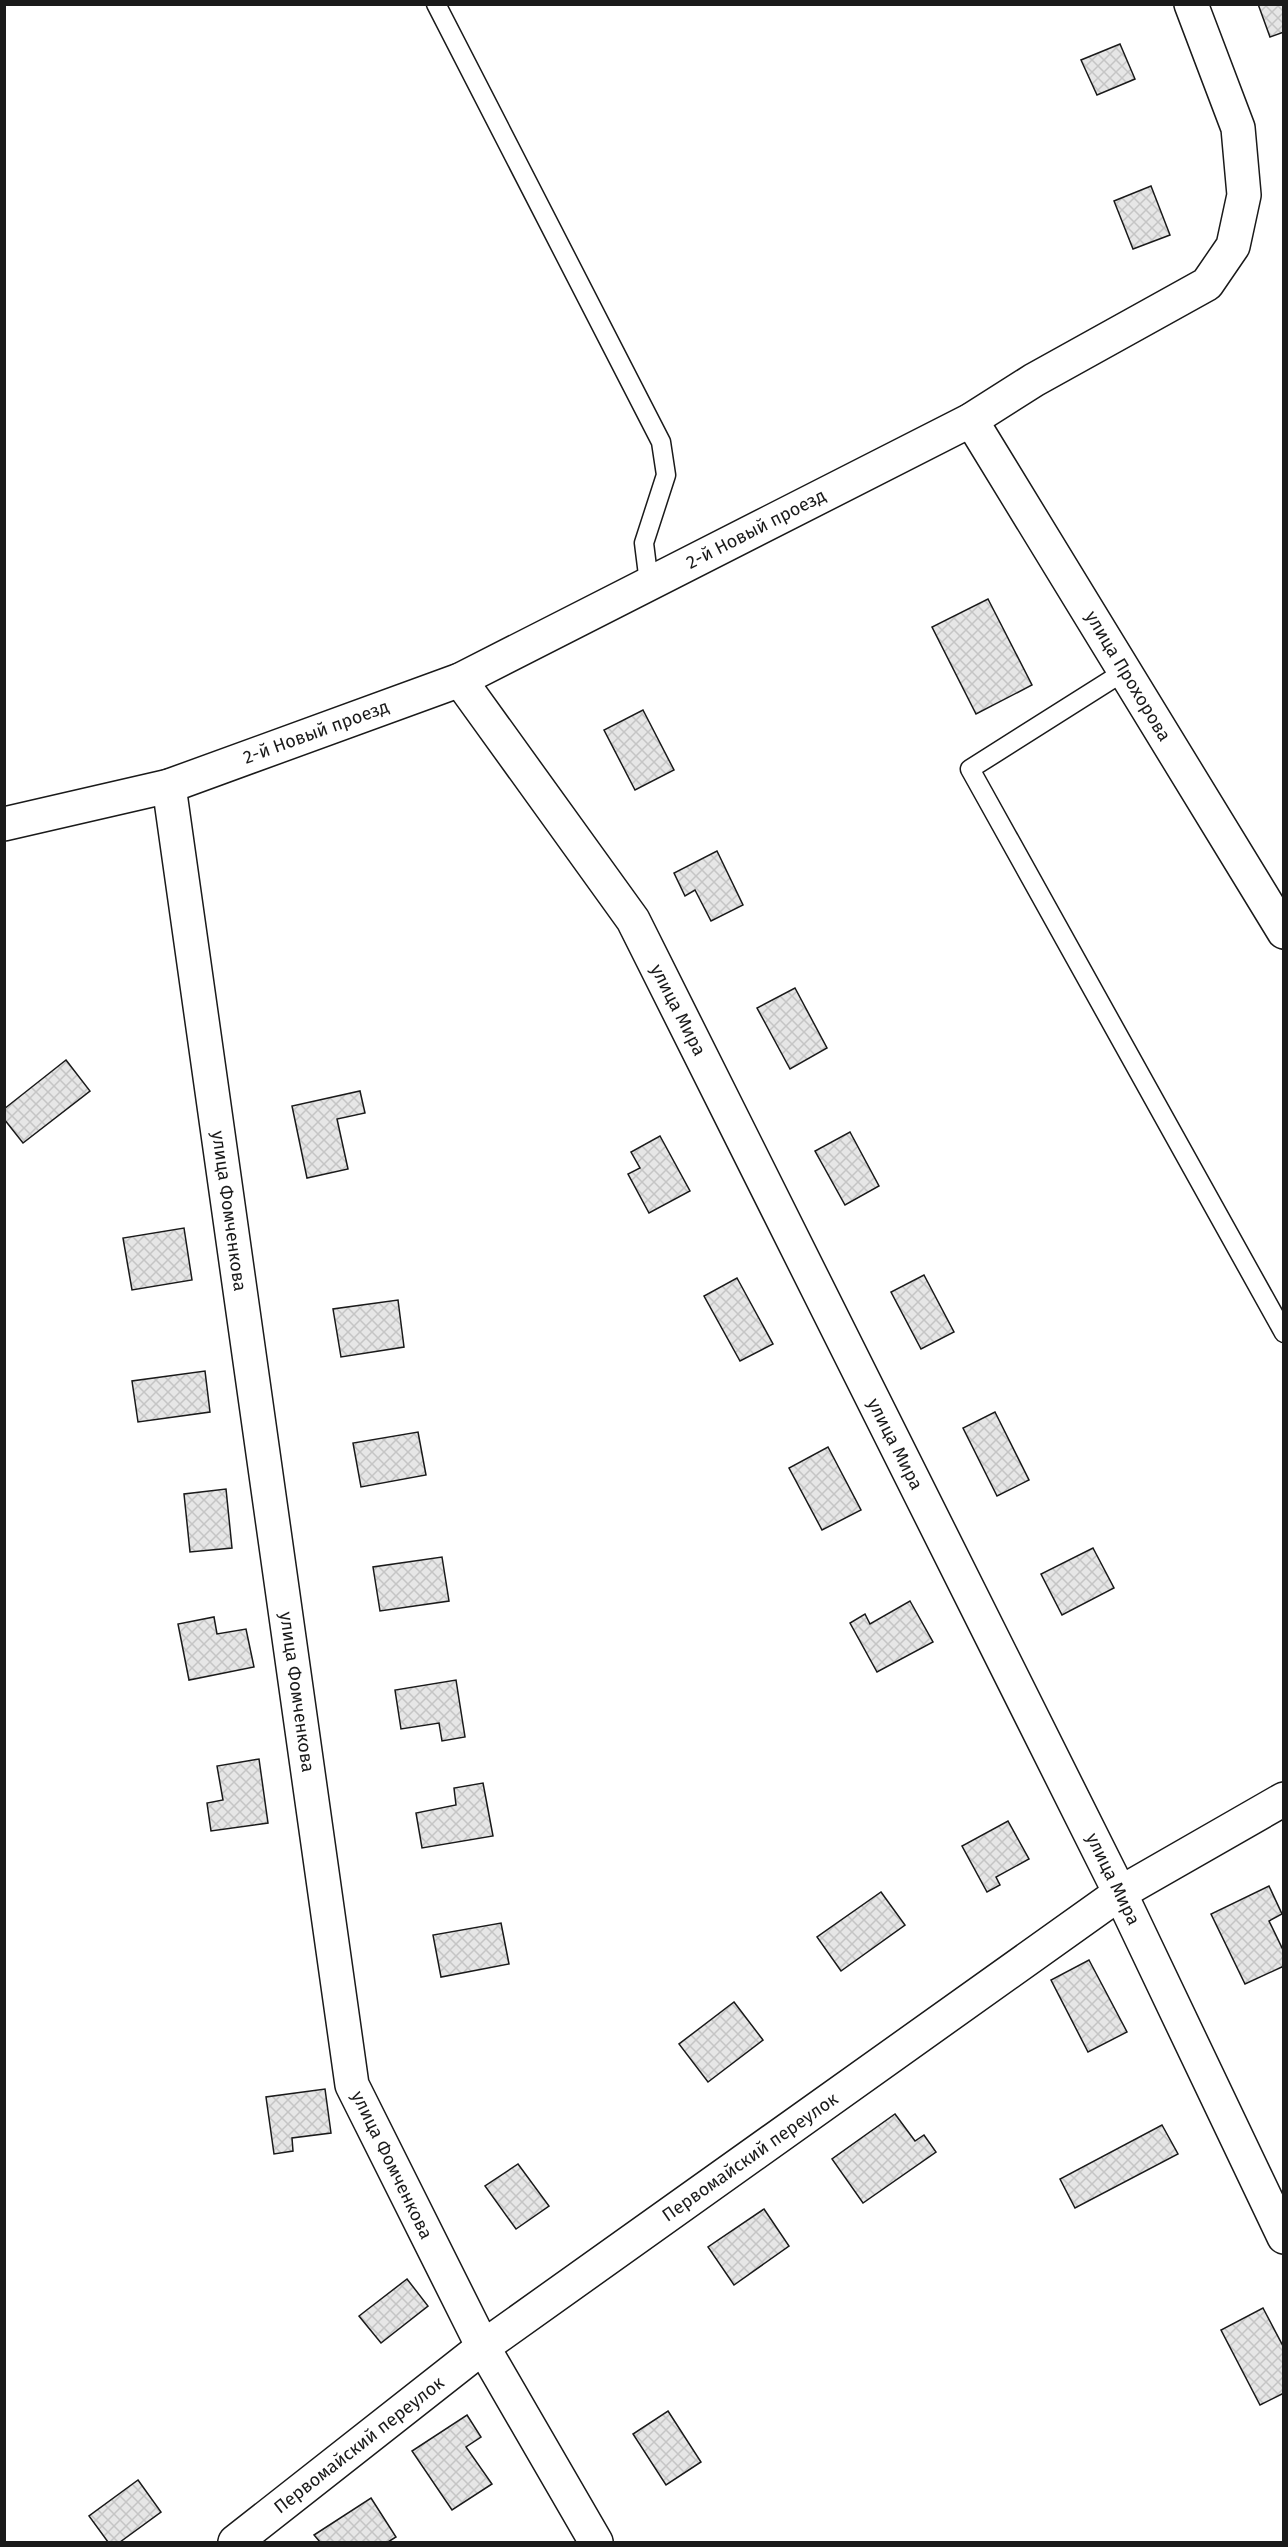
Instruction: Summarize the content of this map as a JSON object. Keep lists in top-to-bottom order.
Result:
{
  "streets": {
    "street": [
      "2-й Новый проезд",
      "улица Прохорова",
      "улица Мира",
      "улица Фомченкова",
      "Первомайский переулок"
    ]
  },
  "crossings": [
    ["2-й Новый проезд", "улица Прохорова"],
    ["2-й Новый проезд", "улица Мира"],
    ["2-й Новый проезд", "улица Фомченкова"],
    ["улица Мира", "Первомайский переулок"],
    ["улица Фомченкова", "Первомайский переулок"]
  ]
}
